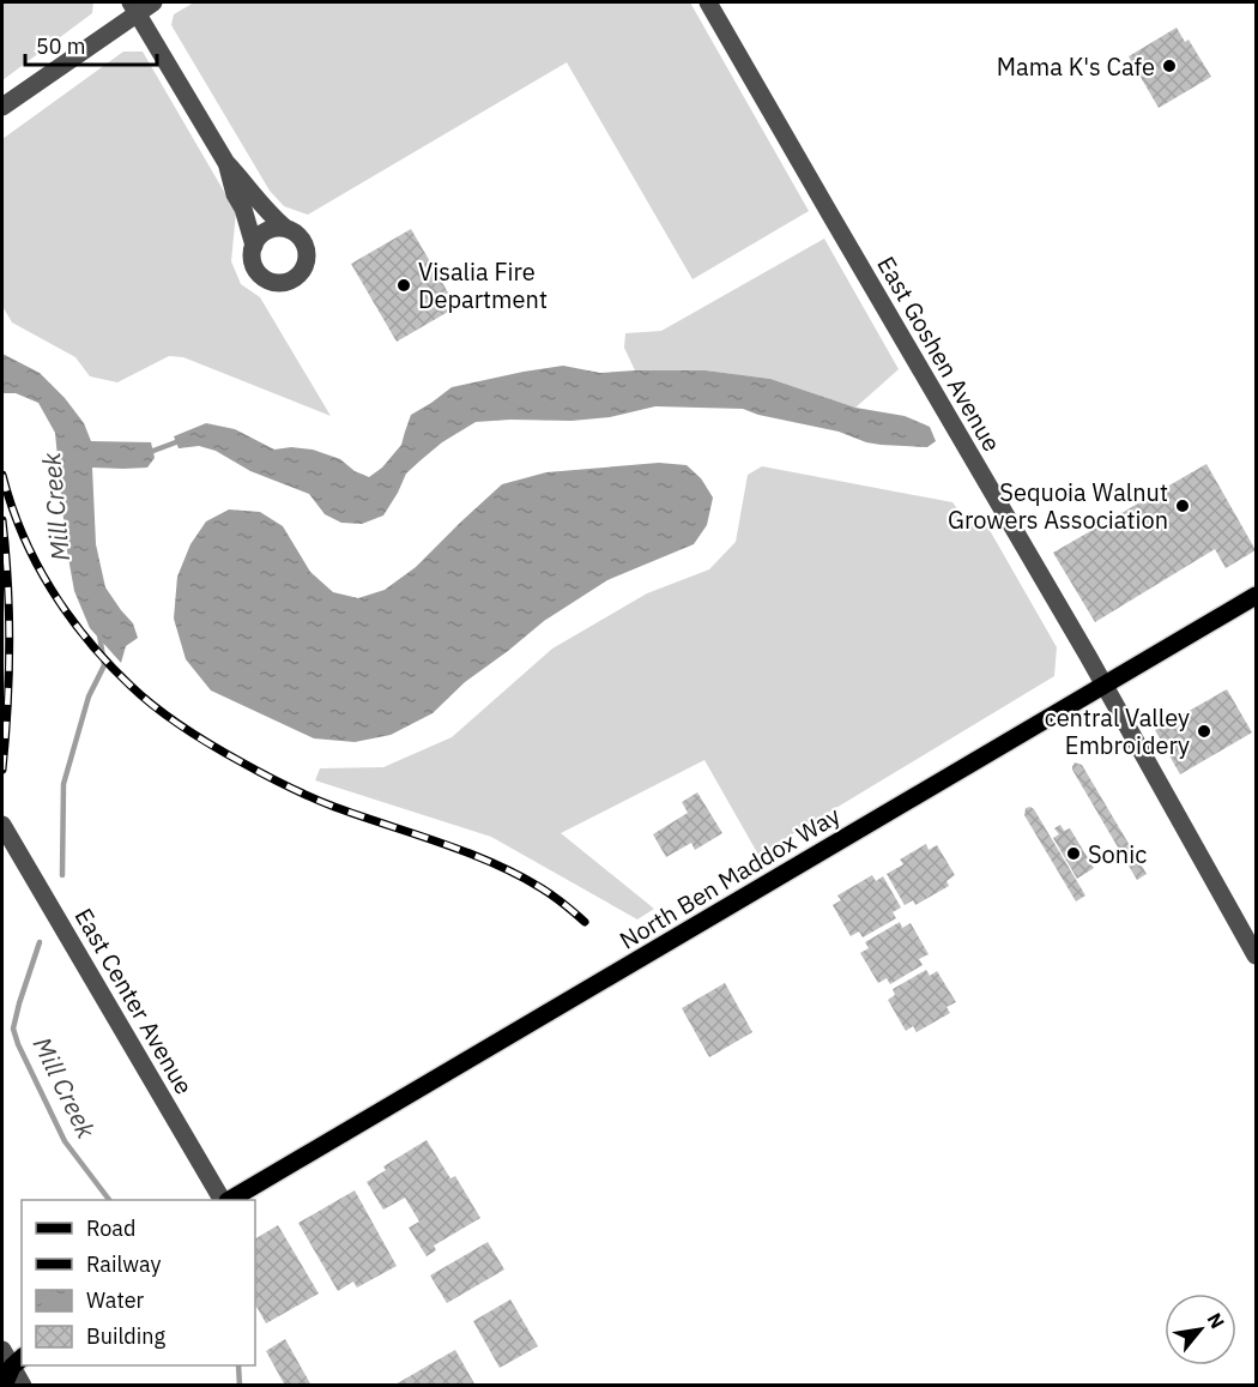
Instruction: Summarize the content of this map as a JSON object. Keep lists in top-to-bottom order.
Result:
{
  "streets": {
    "main road": ["North Ben Maddox Way"],
    "street": ["East Goshen Avenue", "East Center Avenue"]
  },
  "crossings": [
    ["East Goshen Avenue", "North Ben Maddox Way"]
  ],
  "water": ["Mill Creek"],
  "places": [
    "Mama K's Cafe",
    "Visalia Fire Department",
    "Sequoia Walnut Growers Association",
    "central Valley Embroidery",
    "Sonic"
  ],
  "legend": [
    "Road",
    "Railway",
    "Water",
    "Building"
  ],
  "scale_bar": "50 m",
  "north": "top right"
}
